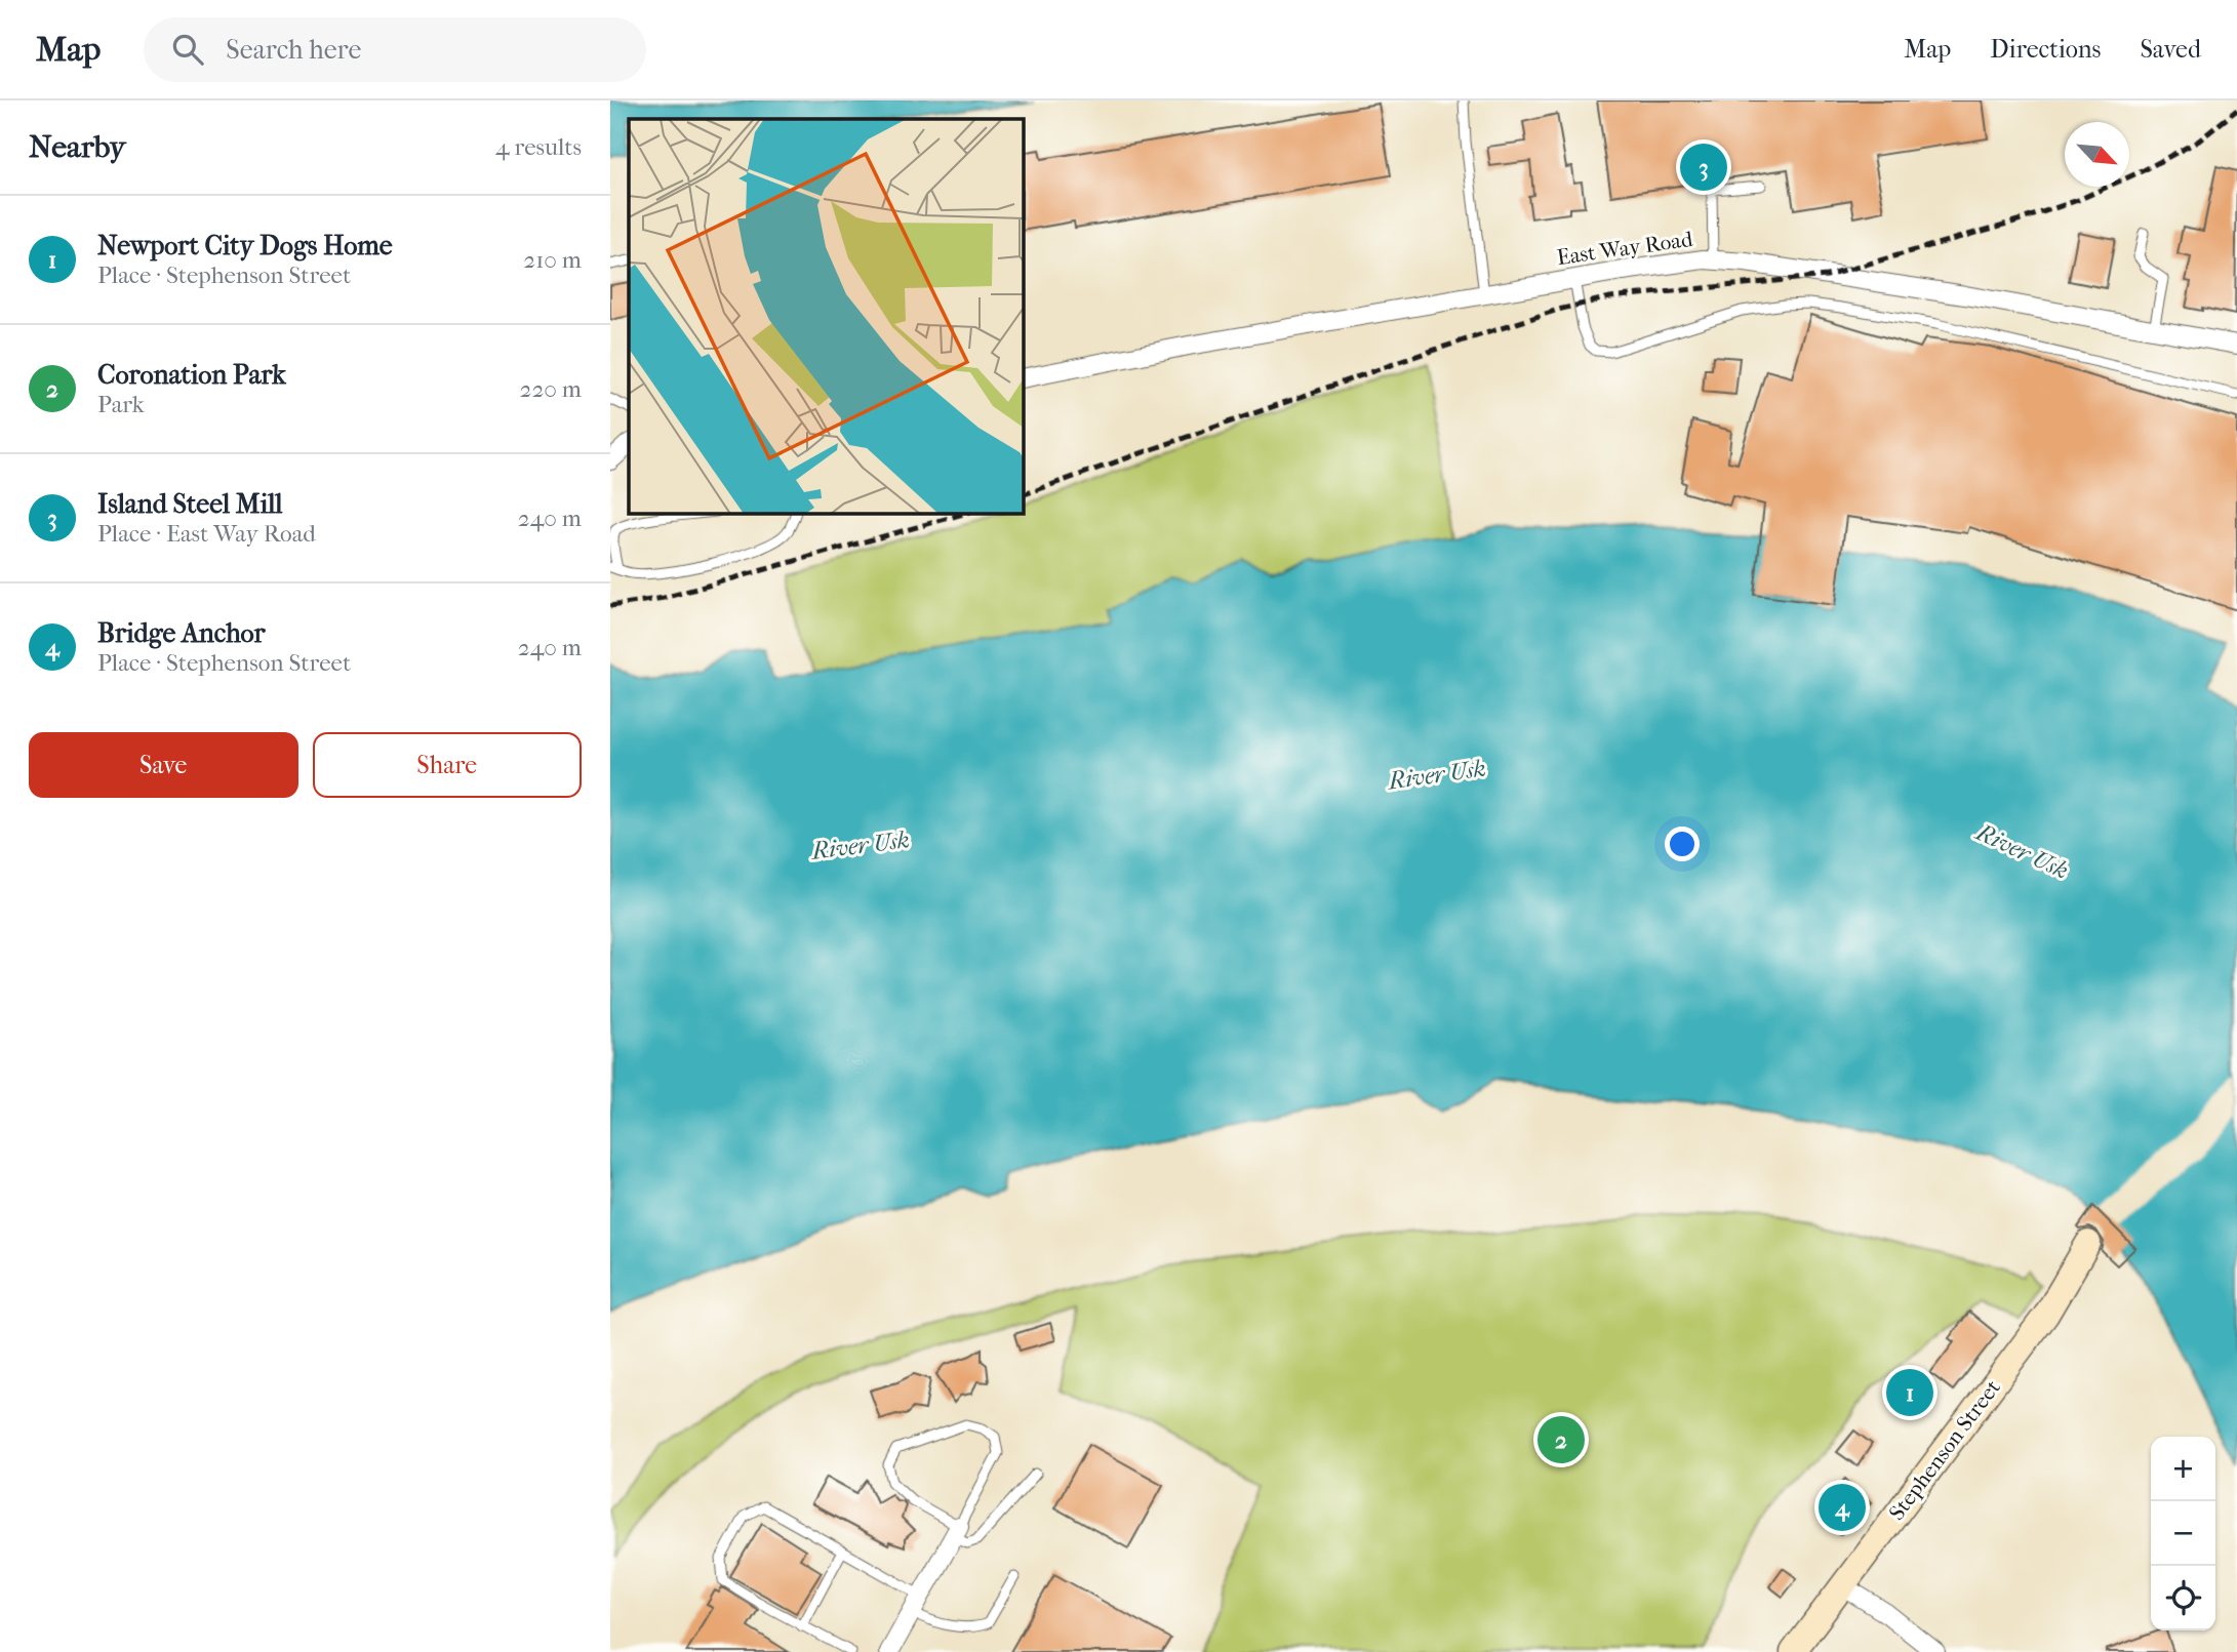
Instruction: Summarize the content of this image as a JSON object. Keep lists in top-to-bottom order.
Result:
{
  "streets": {
    "street": ["East Way Road", "Stephenson Street"]
  },
  "water": ["River Usk"],
  "north": "bottom right",
  "page": {
    "header": "Map",
    "search": "Search here",
    "nav": ["Map", "Directions", "Saved"],
    "heading": ["Nearby", "4 results"],
    "pins": [
      "3",
      "1",
      "2",
      "4"
    ],
    "list": [
      {
        "mark": "1",
        "name": "Newport City Dogs Home",
        "note": "Place · Stephenson Street",
        "value": "210 m"
      },
      {
        "mark": "2",
        "name": "Coronation Park",
        "note": "Park",
        "value": "220 m"
      },
      {
        "mark": "3",
        "name": "Island Steel Mill",
        "note": "Place · East Way Road",
        "value": "240 m"
      },
      {
        "mark": "4",
        "name": "Bridge Anchor",
        "note": "Place · Stephenson Street",
        "value": "240 m"
      }
    ],
    "buttons": ["Save", "Share"],
    "map_buttons": ["+", "−"]
  }
}
